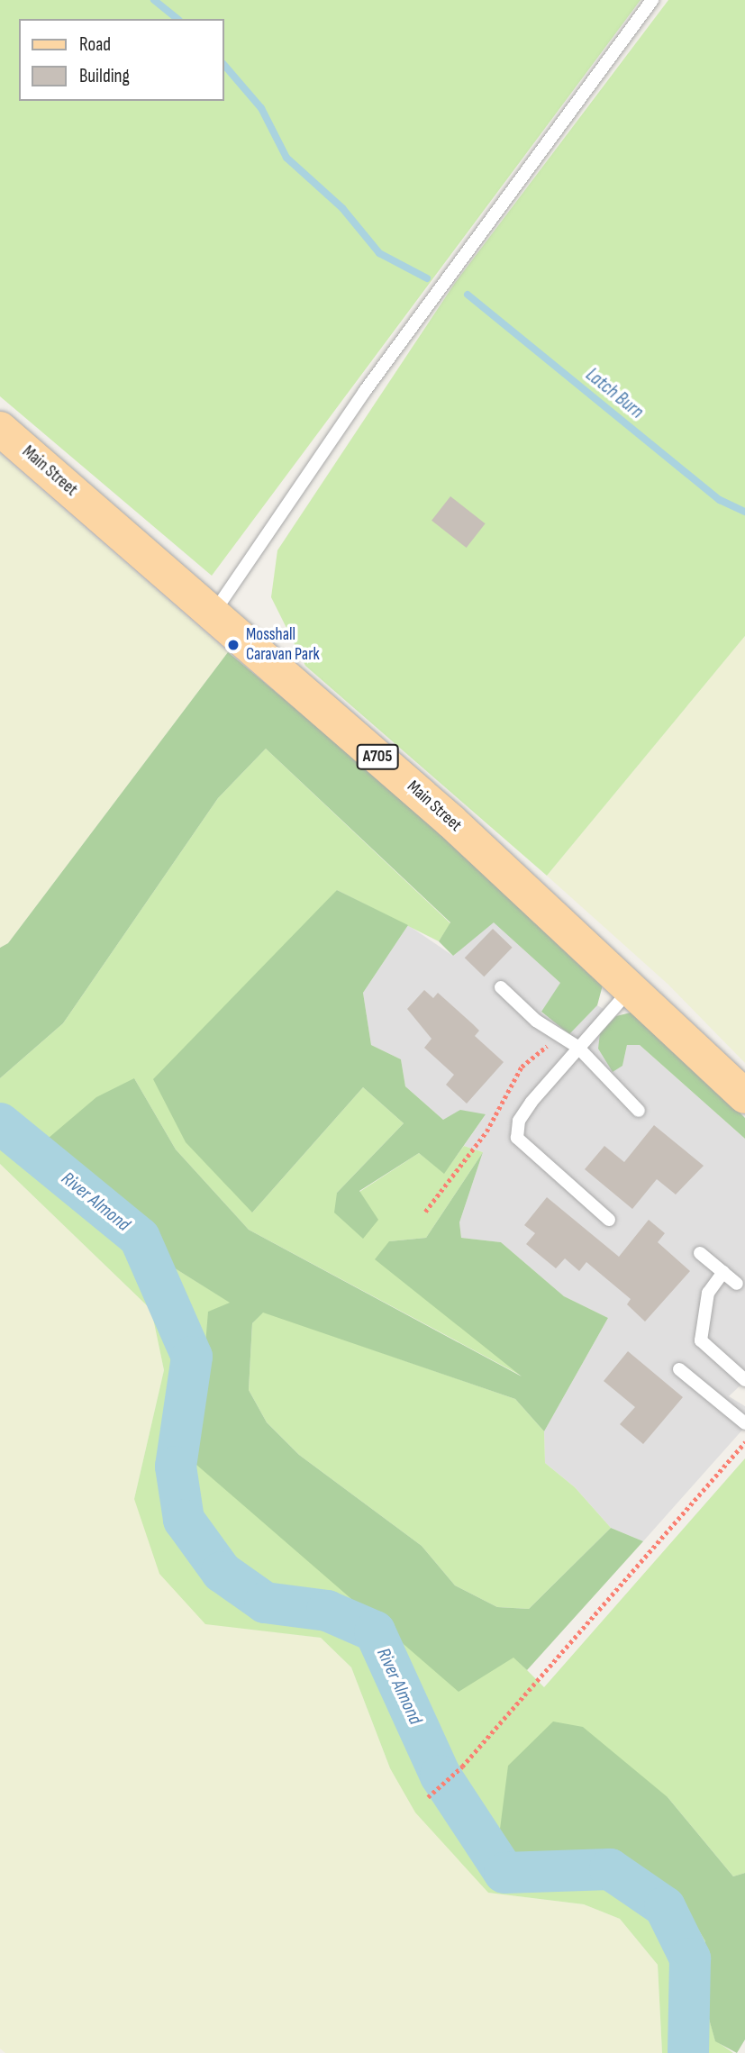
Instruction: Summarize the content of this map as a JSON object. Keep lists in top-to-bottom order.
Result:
{
  "streets": {
    "main road": ["Main Street", "A705"]
  },
  "water": ["Latch Burn", "River Almond"],
  "places": ["Mosshall Caravan Park"],
  "legend": ["Road", "Building"]
}
